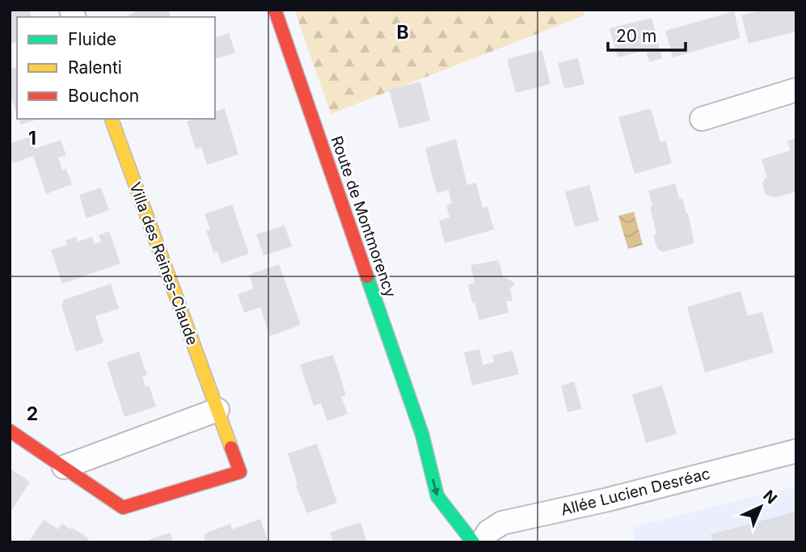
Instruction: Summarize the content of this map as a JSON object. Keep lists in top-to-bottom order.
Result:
{
  "streets": {
    "street": ["Route de Montmorency", "Villa des Reines-Claude", "Allée Lucien Desréac"]
  },
  "crossings": [
    ["Route de Montmorency", "Allée Lucien Desréac"]
  ],
  "legend": ["Fluide", "Ralenti", "Bouchon"],
  "scale_bar": "20 m",
  "north": "top right",
  "grid": {
    "columns": ["B"],
    "rows": ["1", "2"]
  }
}
